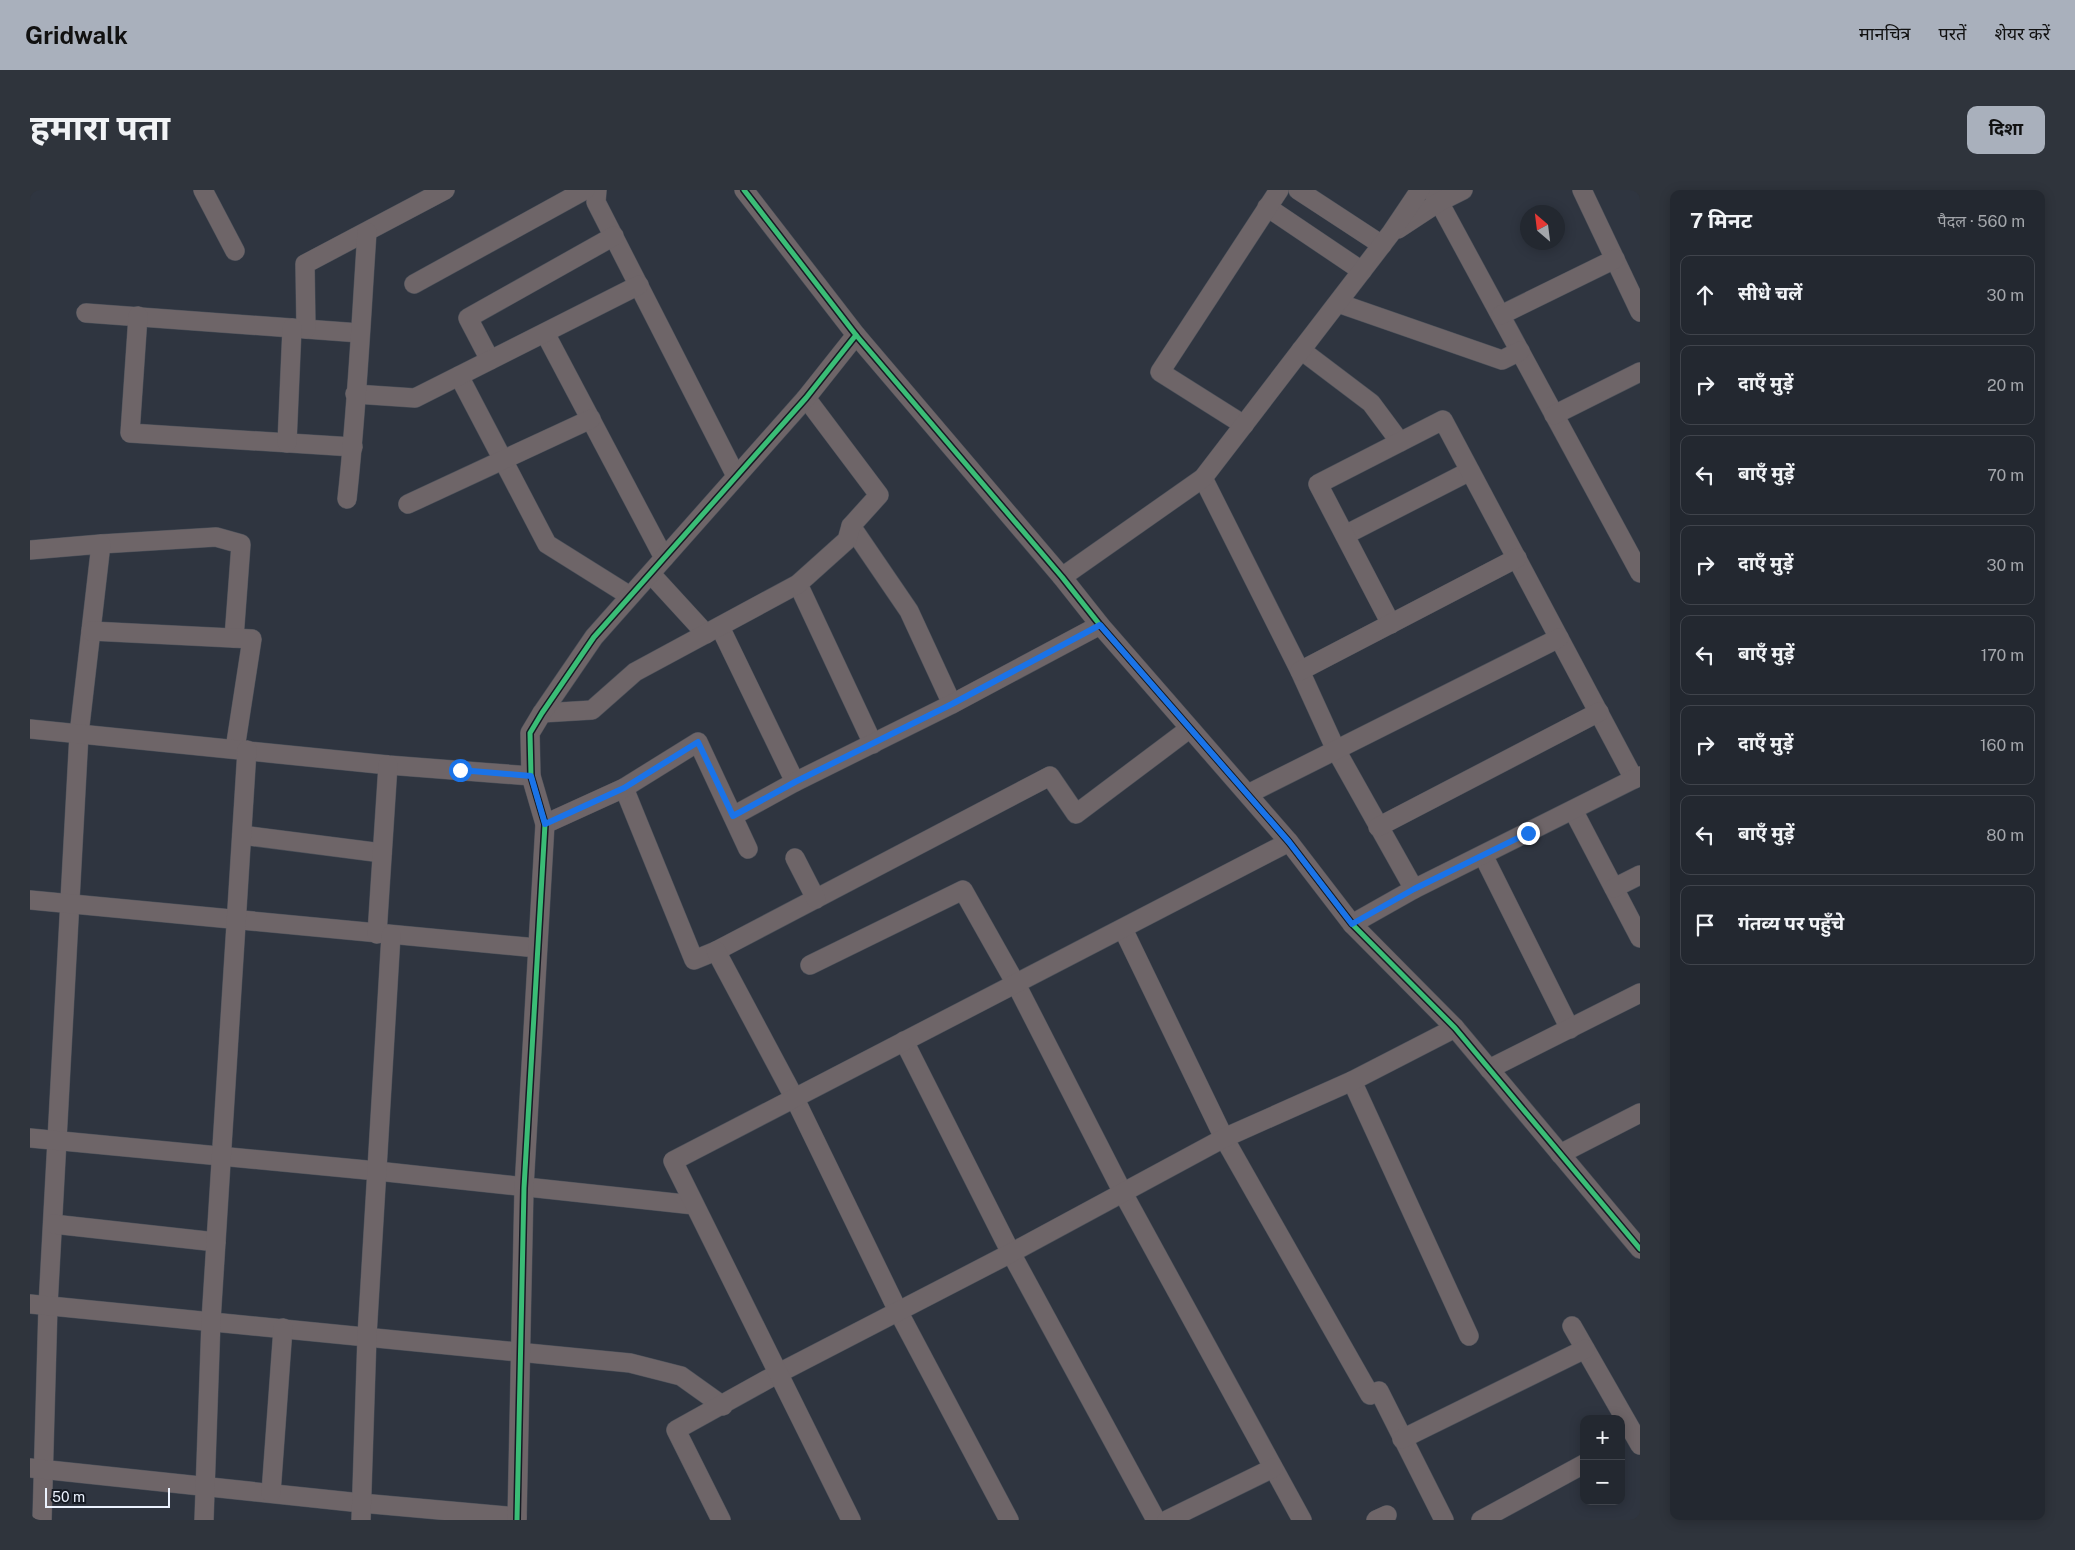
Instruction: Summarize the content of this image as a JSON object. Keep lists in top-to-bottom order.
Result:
{
  "scale_bar": "50 m",
  "north": "top left",
  "page": {
    "header": "Gridwalk",
    "nav": ["मानचित्र", "परतें", "शेयर करें"],
    "buttons": "दिशा",
    "title": "हमारा पता",
    "heading": ["7 मिनट", "पैदल · 560 m"],
    "list": [
      ["सीधे चलें", "30 m"],
      ["दाएँ मुड़ें", "20 m"],
      ["बाएँ मुड़ें", "70 m"],
      ["दाएँ मुड़ें", "30 m"],
      ["बाएँ मुड़ें", "170 m"],
      ["दाएँ मुड़ें", "160 m"],
      ["बाएँ मुड़ें", "80 m"],
      "गंतव्य पर पहुँचे"
    ],
    "map_buttons": ["+", "−"],
    "scale": "50 m"
  }
}
